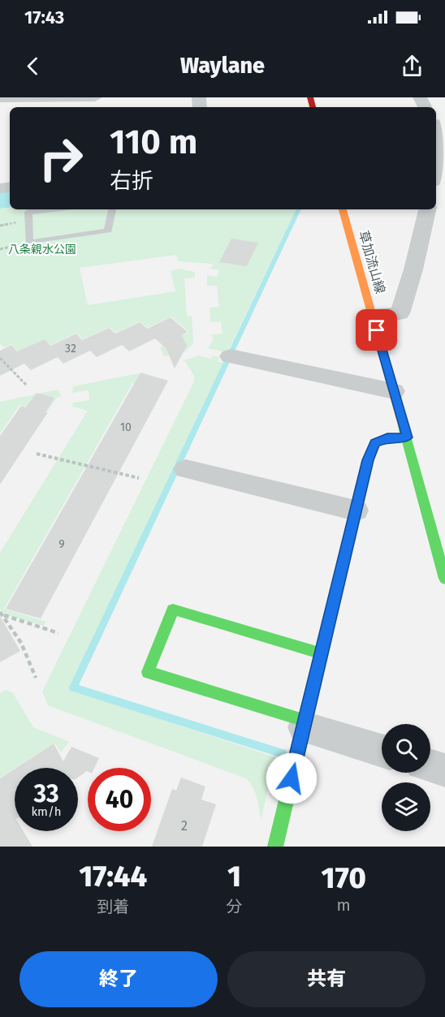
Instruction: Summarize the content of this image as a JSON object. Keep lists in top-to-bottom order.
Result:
{
  "streets": {
    "street": ["草加流山線"]
  },
  "parks": ["八条親水公園"],
  "house_numbers": [
    "32",
    "10",
    "9",
    "2"
  ],
  "page": {
    "status": "17:43",
    "header": "Waylane",
    "turn": ["110 m", "右折"],
    "speed": "33 km/h",
    "limit": "40",
    "eta": [
      "17:44",
      "到着",
      "1",
      "分",
      "170",
      "m"
    ],
    "buttons": ["終了", "共有"]
  }
}
